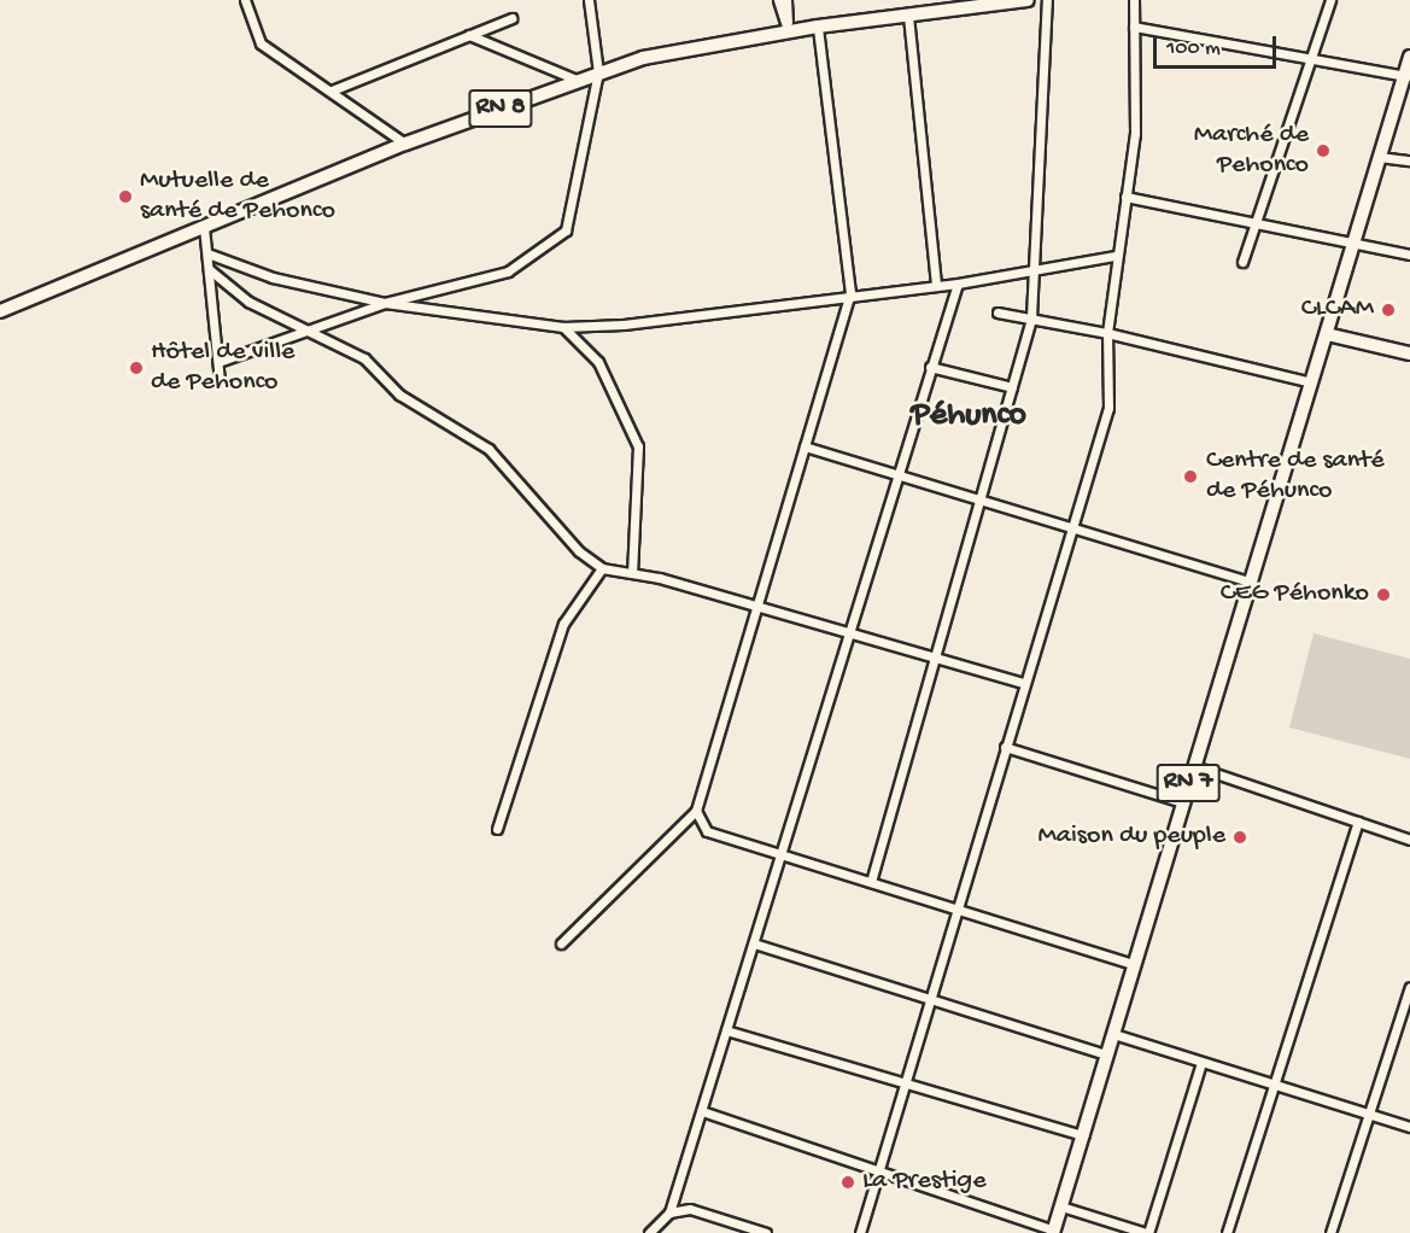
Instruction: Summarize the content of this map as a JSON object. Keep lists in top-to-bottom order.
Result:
{
  "streets": {
    "main road": ["RN 8", "RN 7"]
  },
  "districts": ["Péhunco"],
  "places": [
    "Marché de Pehonco",
    "Mutuelle de santé de Pehonco",
    "CLCAM",
    "Hôtel de ville de Pehonco",
    "Centre de santé de Péhunco",
    "CEG Péhonko",
    "Maison du peuple",
    "La Prestige"
  ],
  "scale_bar": "100 m"
}
